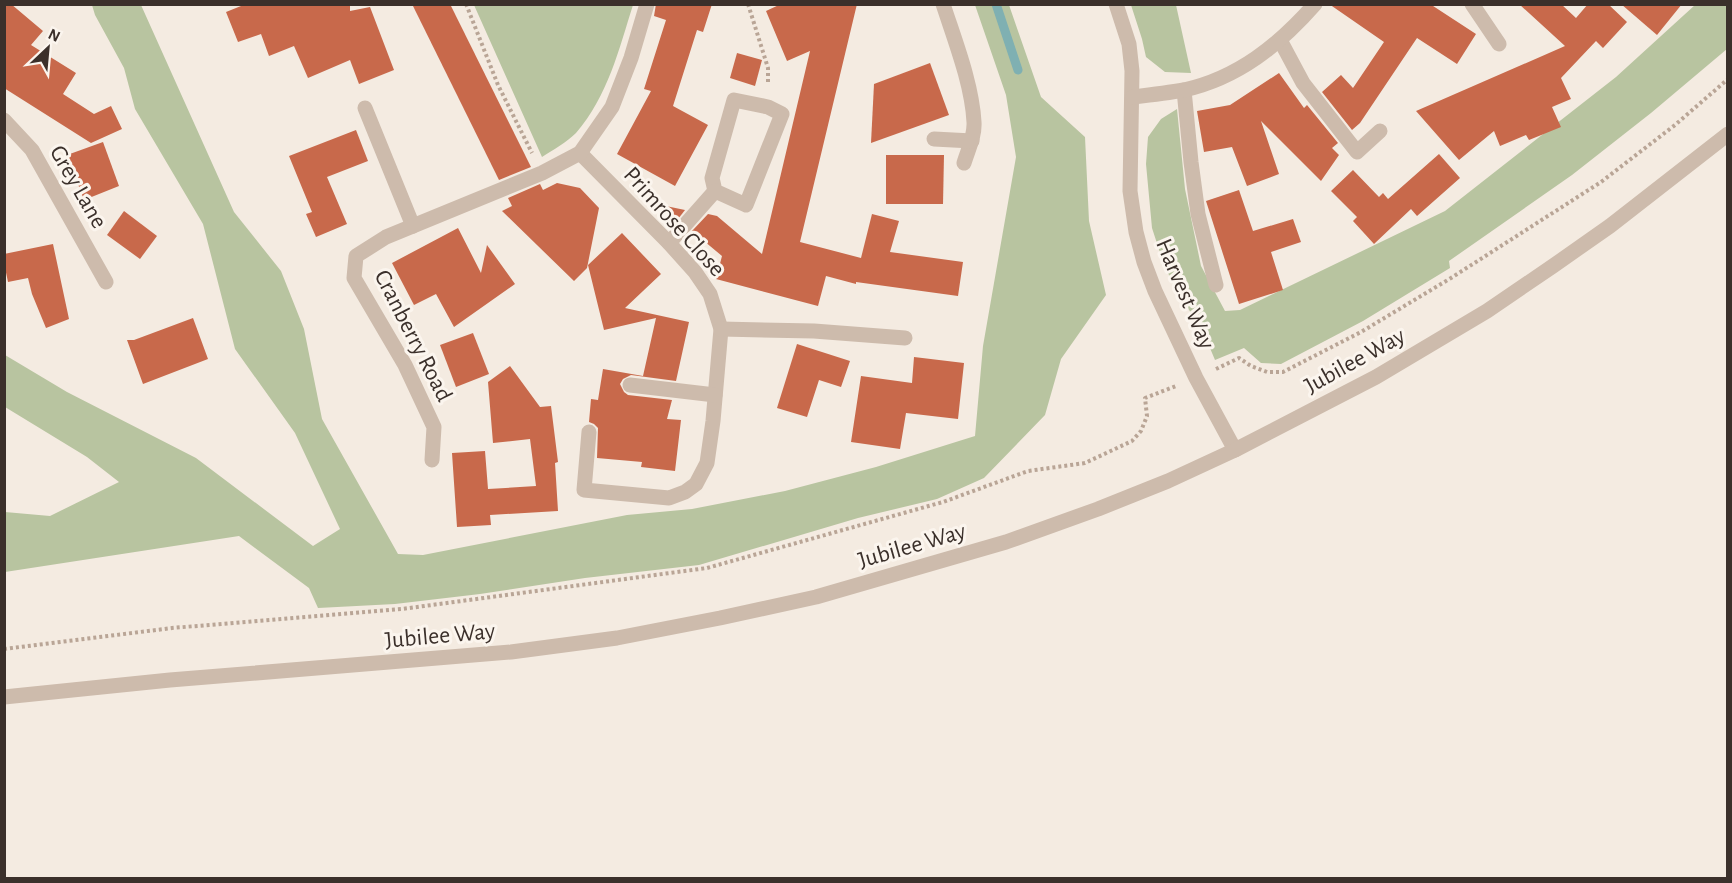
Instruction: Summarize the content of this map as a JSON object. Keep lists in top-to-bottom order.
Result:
{
  "streets": {
    "street": [
      "Grey Lane",
      "Primrose Close",
      "Harvest Way",
      "Cranberry Road",
      "Jubilee Way"
    ]
  },
  "crossings": [
    ["Primrose Close", "Cranberry Road"],
    ["Harvest Way", "Jubilee Way"]
  ],
  "north": "top right"
}
